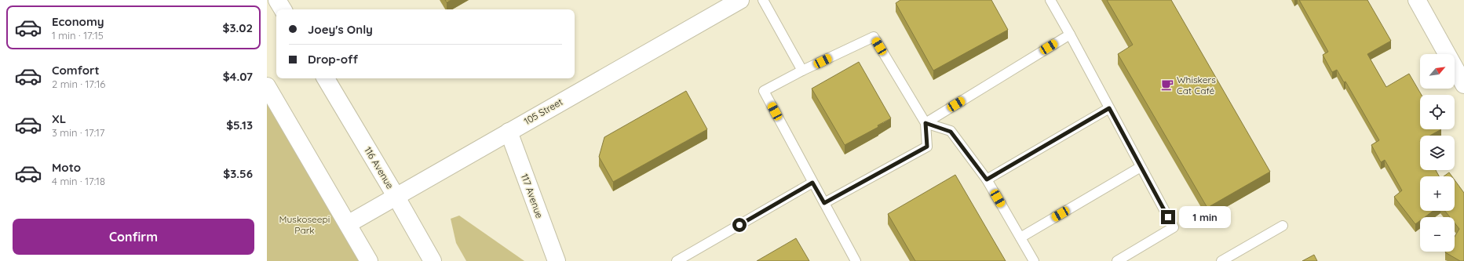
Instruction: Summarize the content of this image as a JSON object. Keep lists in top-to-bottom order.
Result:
{
  "streets": {
    "street": ["105 Street", "116 Avenue", "117 Avenue"]
  },
  "crossings": [
    ["105 Street", "116 Avenue"],
    ["105 Street", "117 Avenue"]
  ],
  "parks": ["Muskoseepi Park"],
  "places": {
    "cafe": ["Whiskers Cat Café"]
  },
  "north": "top right",
  "page": {
    "list": [
      {
        "name": "Economy",
        "note": "1 min · 17:15",
        "value": "$3.02"
      },
      {
        "name": "Comfort",
        "note": "2 min · 17:16",
        "value": "$4.07"
      },
      {
        "name": "XL",
        "note": "3 min · 17:17",
        "value": "$5.13"
      },
      {
        "name": "Moto",
        "note": "4 min · 17:18",
        "value": "$3.56"
      }
    ],
    "banner": ["Joey's Only", "Drop-off"],
    "map_buttons": ["+", "−"],
    "bubble": "1 min",
    "buttons": "Confirm"
  }
}
